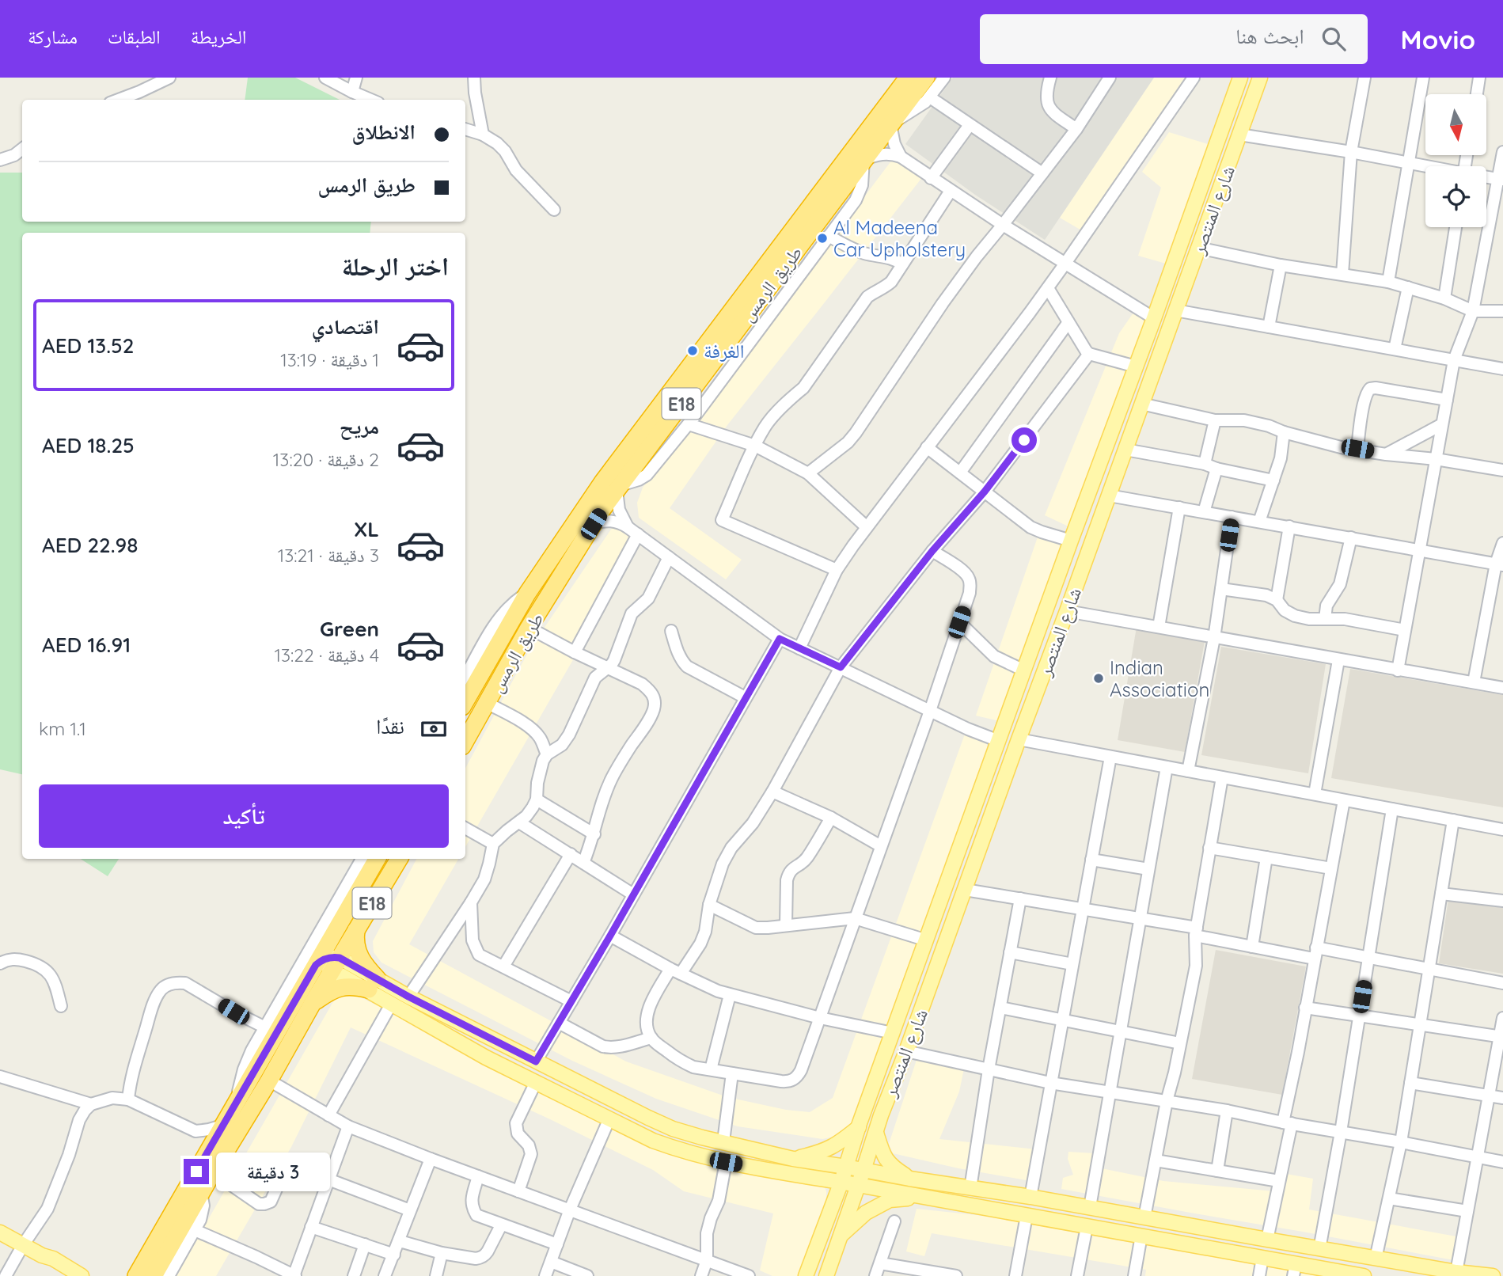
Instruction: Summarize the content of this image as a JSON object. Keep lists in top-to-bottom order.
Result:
{
  "streets": {
    "highway": ["طريق الرمس", "E18"],
    "main road": ["شارع المنتصر"]
  },
  "places": ["Al Madeena Car Upholstery", "الغرفة", "Indian Association"],
  "north": "bottom",
  "page": {
    "header": "Movio",
    "search": "ابحث هنا",
    "nav": ["الخريطة", "الطبقات", "مشاركة"],
    "banner": ["الانطلاق", "طريق الرمس"],
    "heading": "اختر الرحلة",
    "list": [
      {
        "name": "اقتصادي",
        "note": "1 دقيقة · 13:19",
        "value": "AED 13.52"
      },
      {
        "name": "مريح",
        "note": "2 دقيقة · 13:20",
        "value": "AED 18.25"
      },
      {
        "name": "XL",
        "note": "3 دقيقة · 13:21",
        "value": "AED 22.98"
      },
      {
        "name": "Green",
        "note": "4 دقيقة · 13:22",
        "value": "AED 16.91"
      }
    ],
    "pay": ["نقدًا", "1.1 km"],
    "buttons": "تأكيد",
    "bubble": "3 دقيقة"
  }
}
